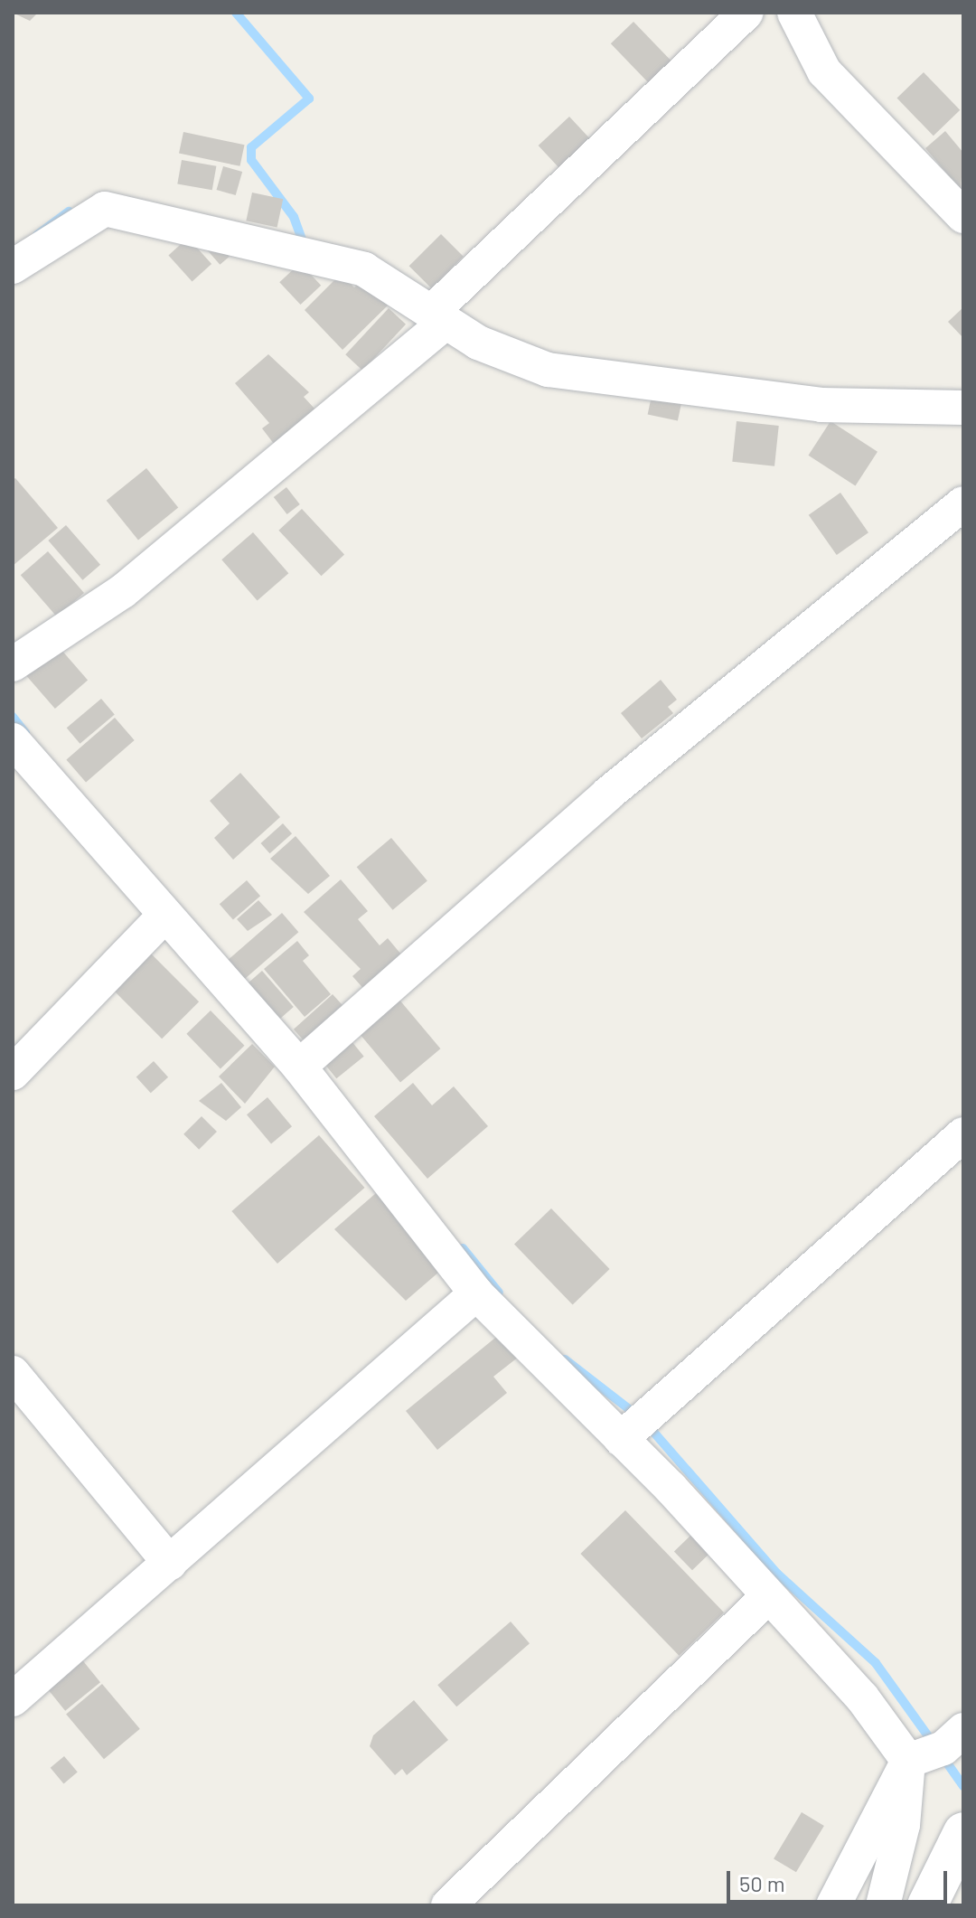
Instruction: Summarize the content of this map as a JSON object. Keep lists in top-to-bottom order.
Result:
{
  "scale_bar": "50 m"
}
